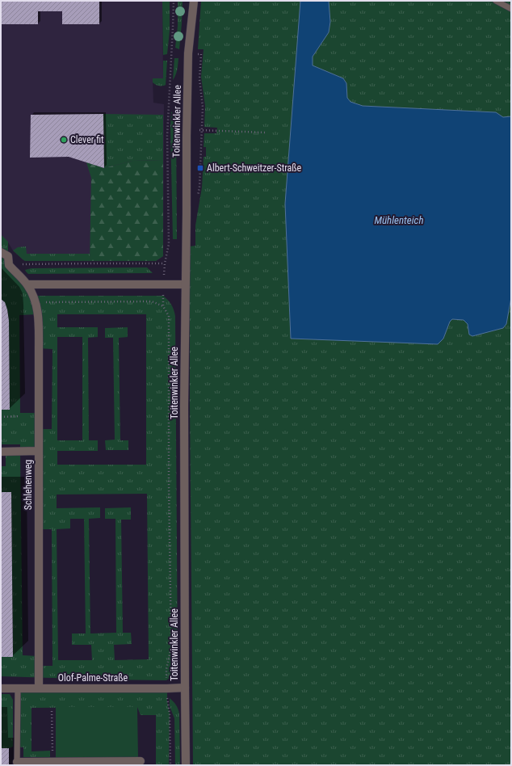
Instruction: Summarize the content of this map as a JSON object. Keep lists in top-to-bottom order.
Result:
{
  "streets": {
    "street": ["Toitenwinkler Allee", "Schlehenweg", "Olof-Palme-Straße"]
  },
  "crossings": [
    ["Toitenwinkler Allee", "Olof-Palme-Straße"],
    ["Schlehenweg", "Olof-Palme-Straße"]
  ],
  "water": ["Mühlenteich"],
  "places": {
    "other": ["Clever fit"],
    "transit": ["Albert-Schweitzer-Straße"]
  }
}
